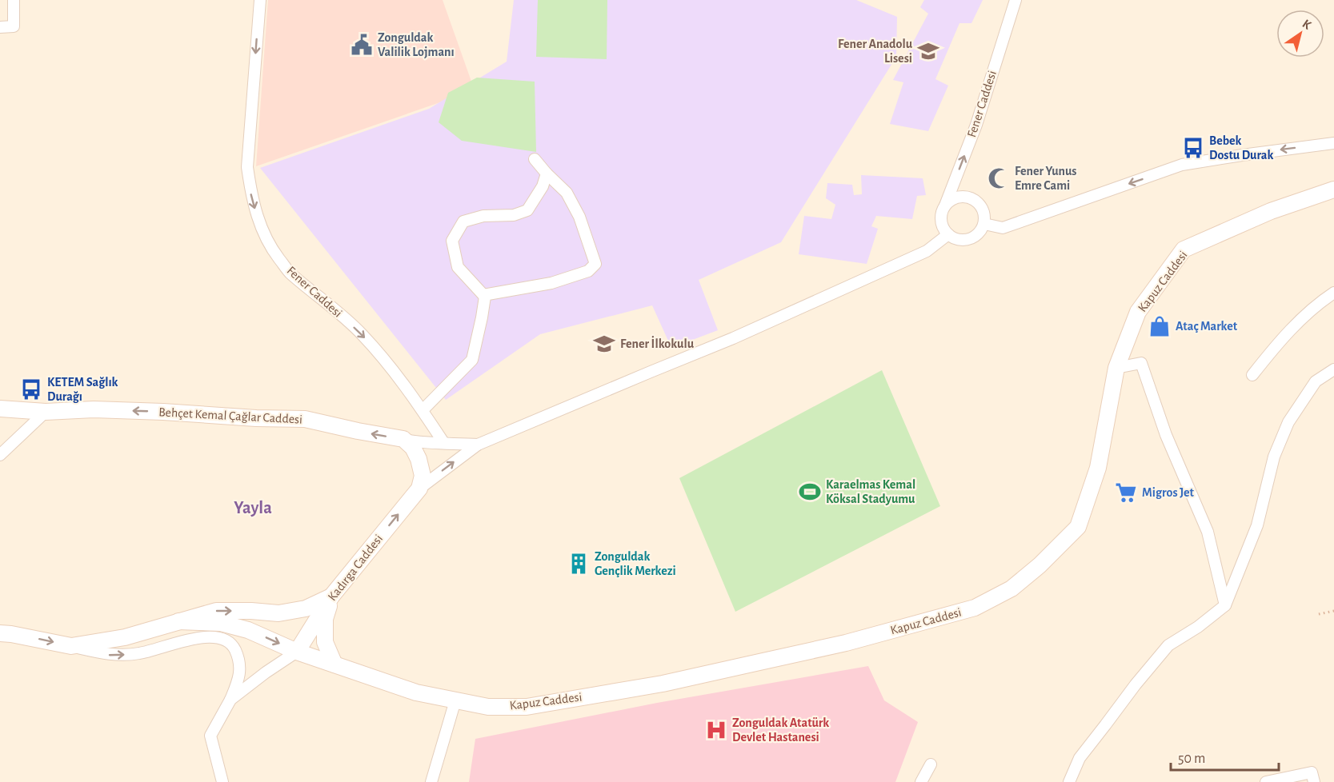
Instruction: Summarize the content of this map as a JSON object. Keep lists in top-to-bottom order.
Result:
{
  "streets": {
    "main road": ["Kapuz Caddesi", "Behçet Kemal Çağlar Caddesi", "Kadırga Caddesi"],
    "street": ["Fener Caddesi"]
  },
  "crossings": [
    ["Kapuz Caddesi", "Kadırga Caddesi"]
  ],
  "one_way": ["Behçet Kemal Çağlar Caddesi", "Kadırga Caddesi"],
  "districts": ["Yayla"],
  "places": {
    "public building": ["Zonguldak Valilik Lojmanı"],
    "school or university": ["Fener Anadolu Lisesi", "Fener İlkokulu"],
    "bus stop": ["Bebek Dostu Durak", "KETEM Sağlık Durağı"],
    "mosque": ["Fener Yunus Emre Cami"],
    "shop": ["Ataç Market"],
    "sports": ["Karaelmas Kemal Köksal Stadyumu"],
    "supermarket": ["Migros Jet"],
    "building": ["Zonguldak Gençlik Merkezi"],
    "hospital": ["Zonguldak Atatürk Devlet Hastanesi"]
  },
  "scale_bar": "50 m",
  "north": "top right"
}
